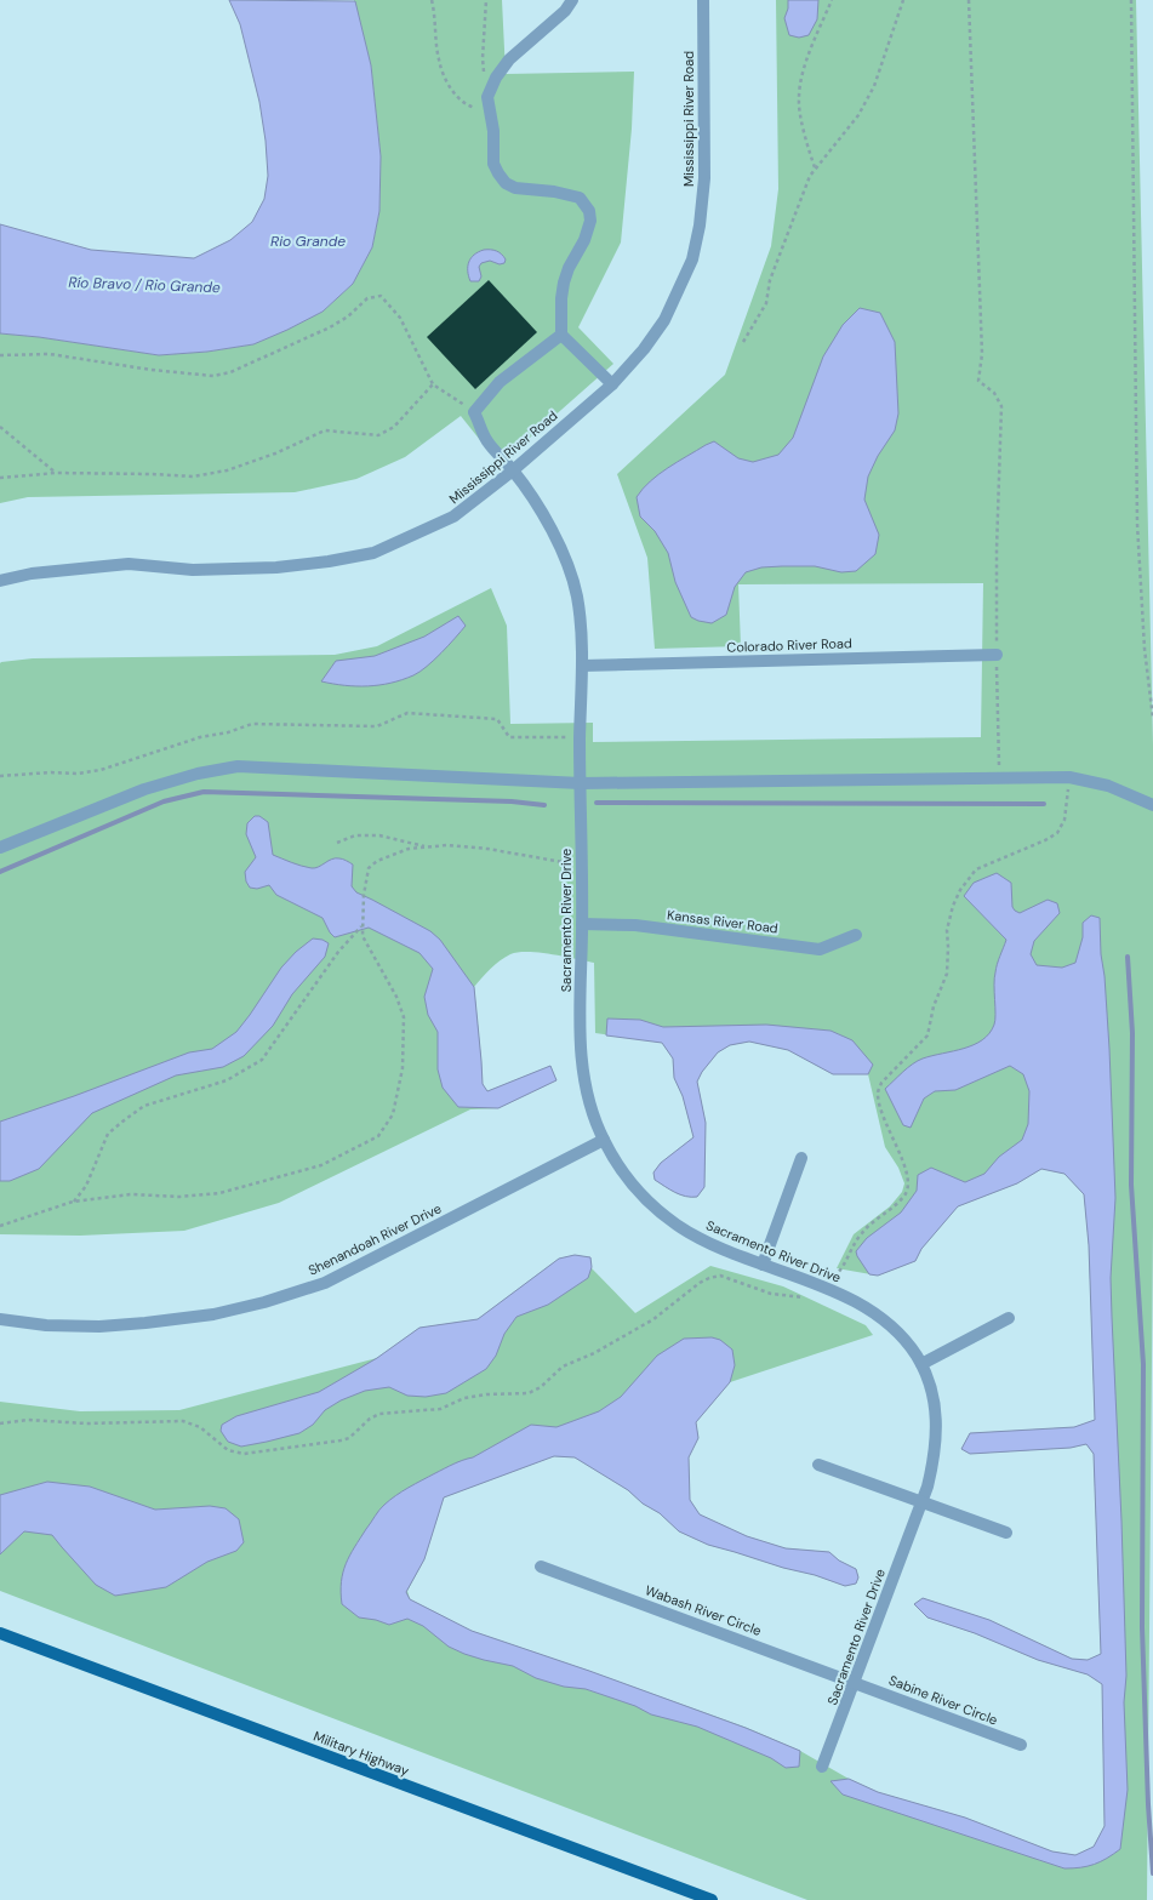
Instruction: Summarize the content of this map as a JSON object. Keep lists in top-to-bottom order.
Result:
{
  "streets": {
    "main road": ["Military Highway"],
    "street": [
      "Mississippi River Road",
      "Colorado River Road",
      "Sacramento River Drive",
      "Kansas River Road",
      "Shenandoah River Drive",
      "Wabash River Circle",
      "Sabine River Circle"
    ]
  },
  "crossings": [
    ["Mississippi River Road", "Sacramento River Drive"],
    ["Colorado River Road", "Sacramento River Drive"],
    ["Sacramento River Drive", "Kansas River Road"],
    ["Sacramento River Drive", "Shenandoah River Drive"],
    ["Sacramento River Drive", "Wabash River Circle"],
    ["Sacramento River Drive", "Sabine River Circle"],
    ["Wabash River Circle", "Sabine River Circle"]
  ],
  "water": ["Rio Grande", "Río Bravo / Rio Grande"]
}
